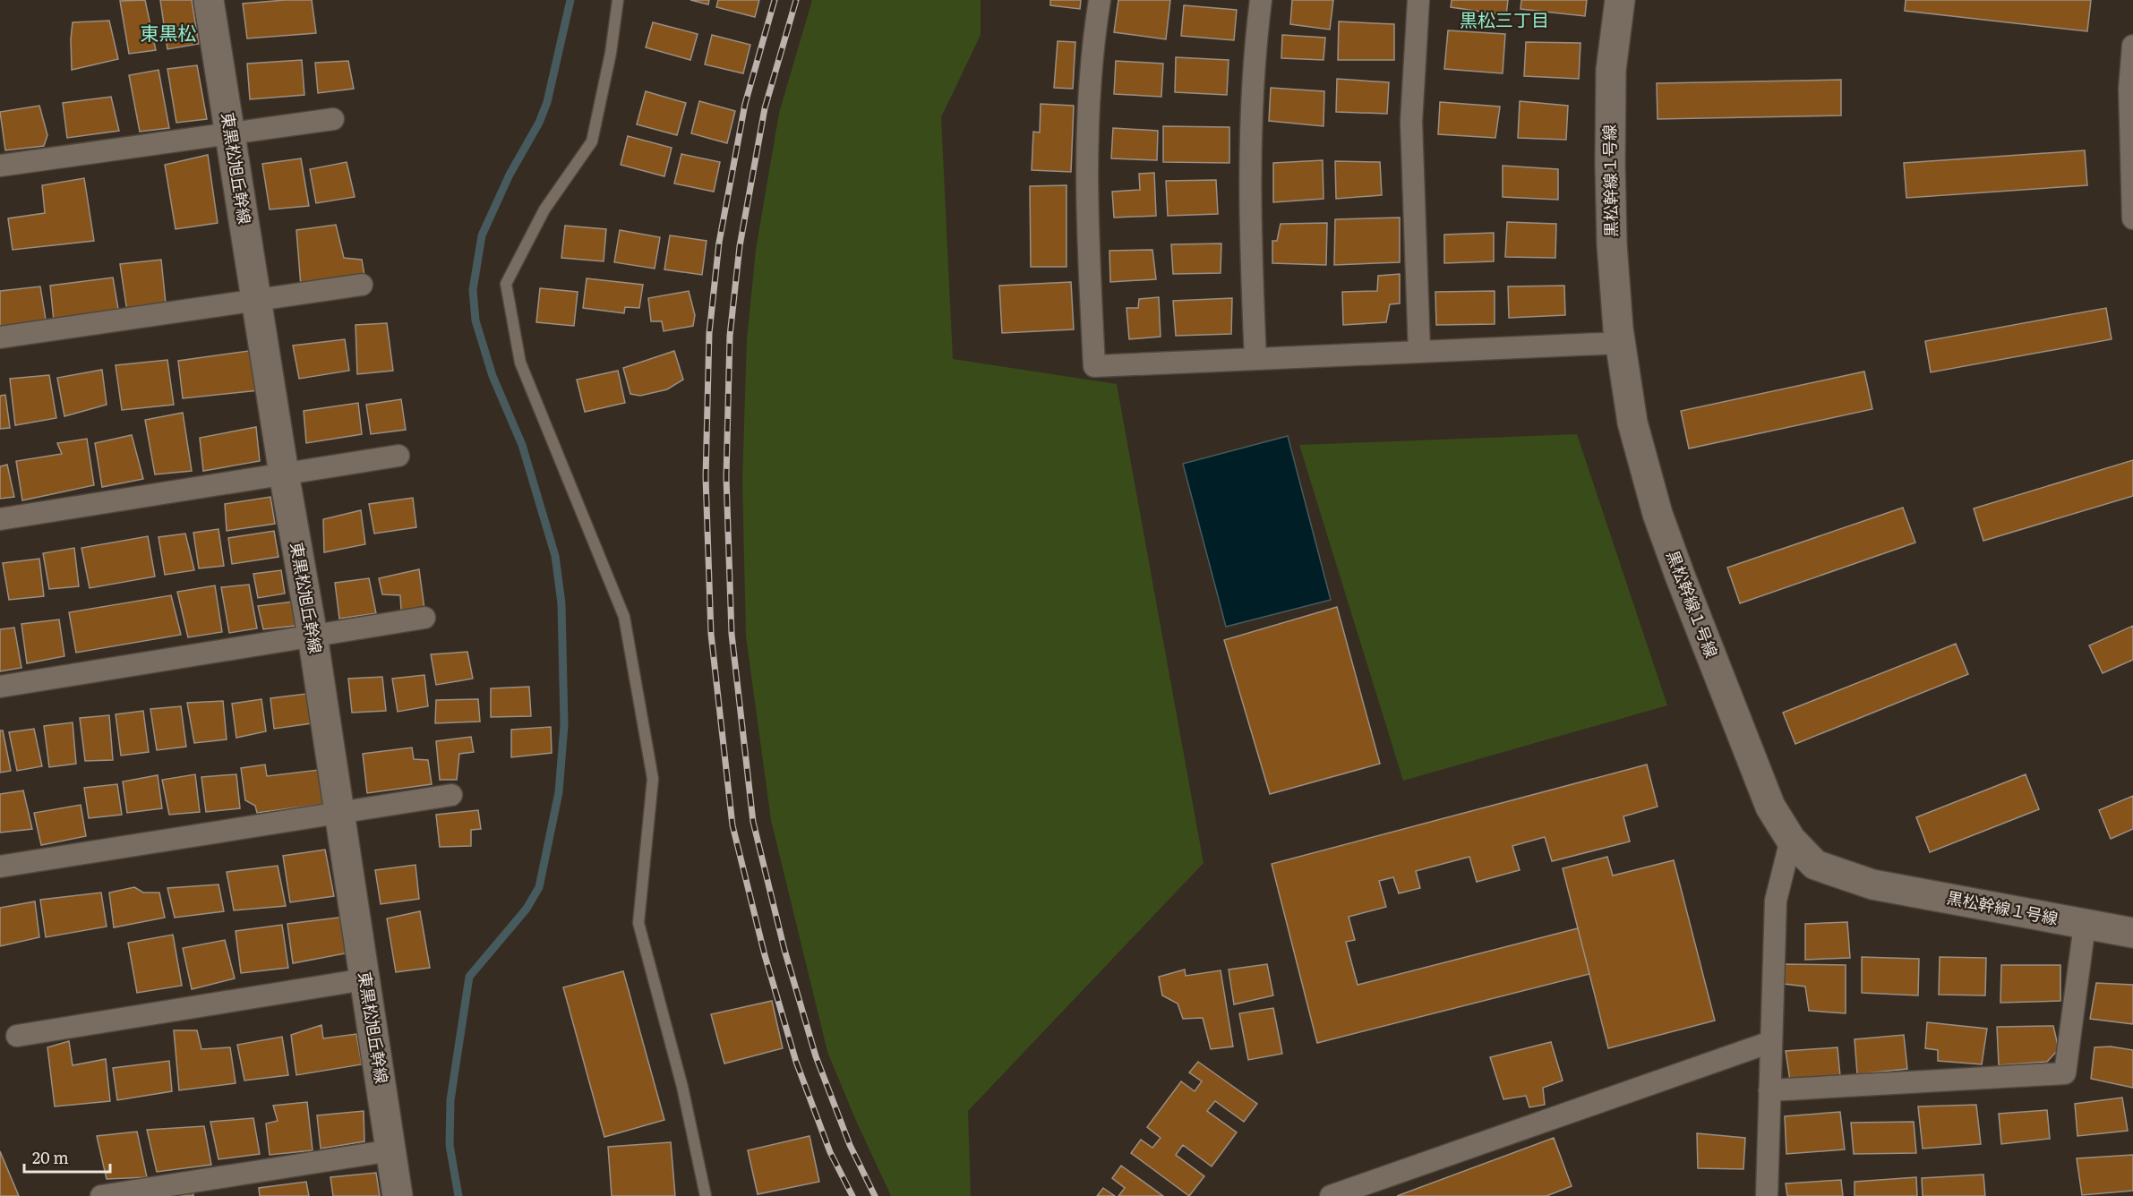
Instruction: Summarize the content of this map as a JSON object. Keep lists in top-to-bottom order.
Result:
{
  "streets": {
    "street": ["東黒松旭丘幹線", "黒松幹線１号線"]
  },
  "districts": ["黒松三丁目", "東黒松"],
  "scale_bar": "20 m"
}
